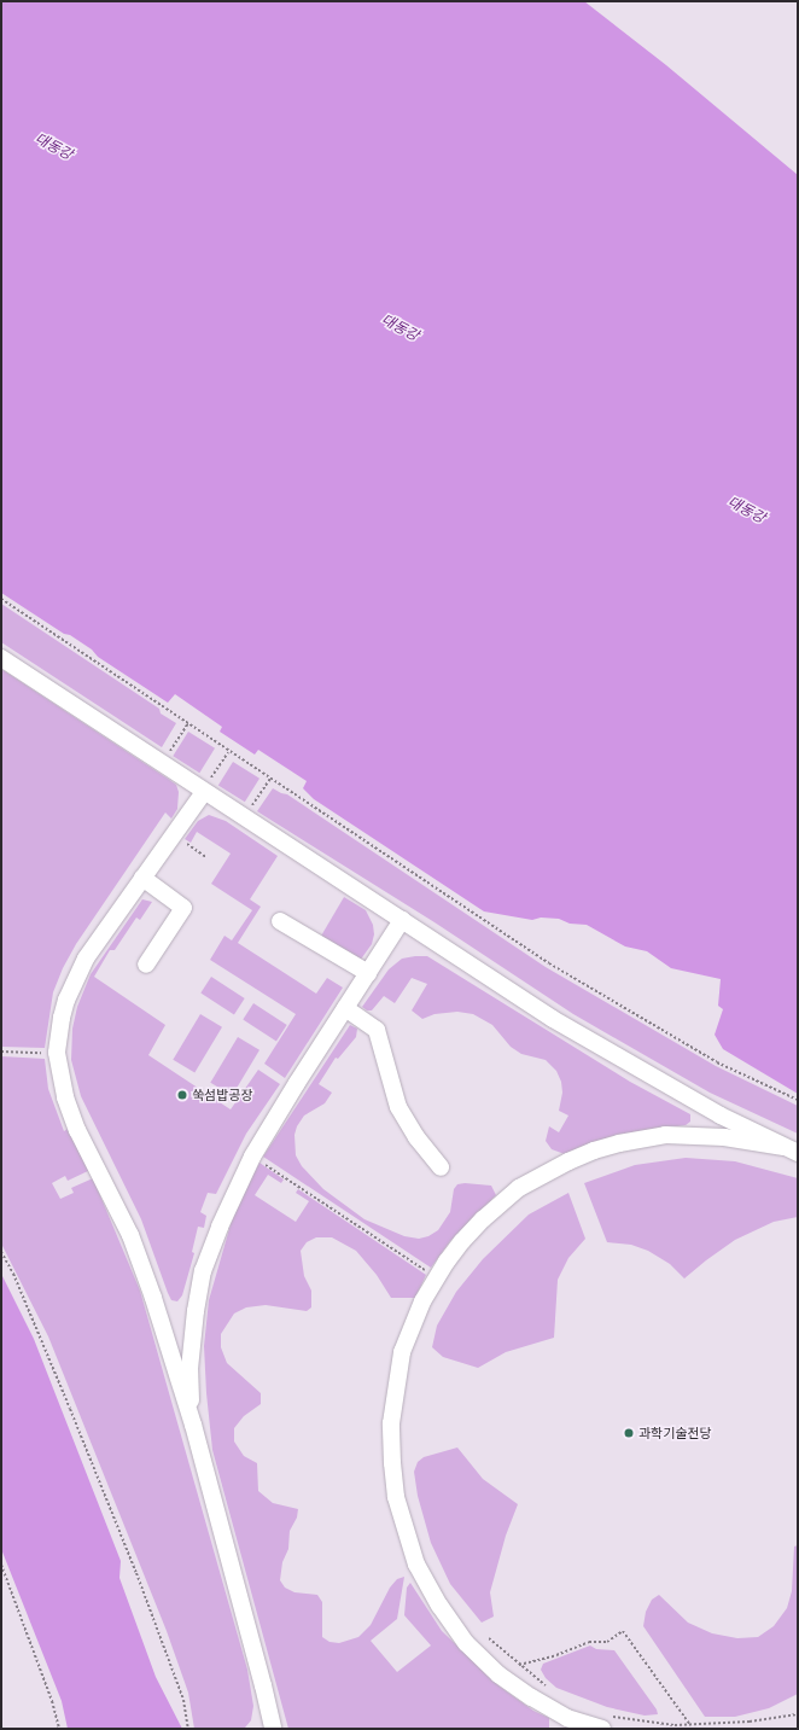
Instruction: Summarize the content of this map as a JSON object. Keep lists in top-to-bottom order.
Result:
{
  "water": ["대동강"],
  "places": ["쑥섬밥공장", "과학기술전당"]
}
